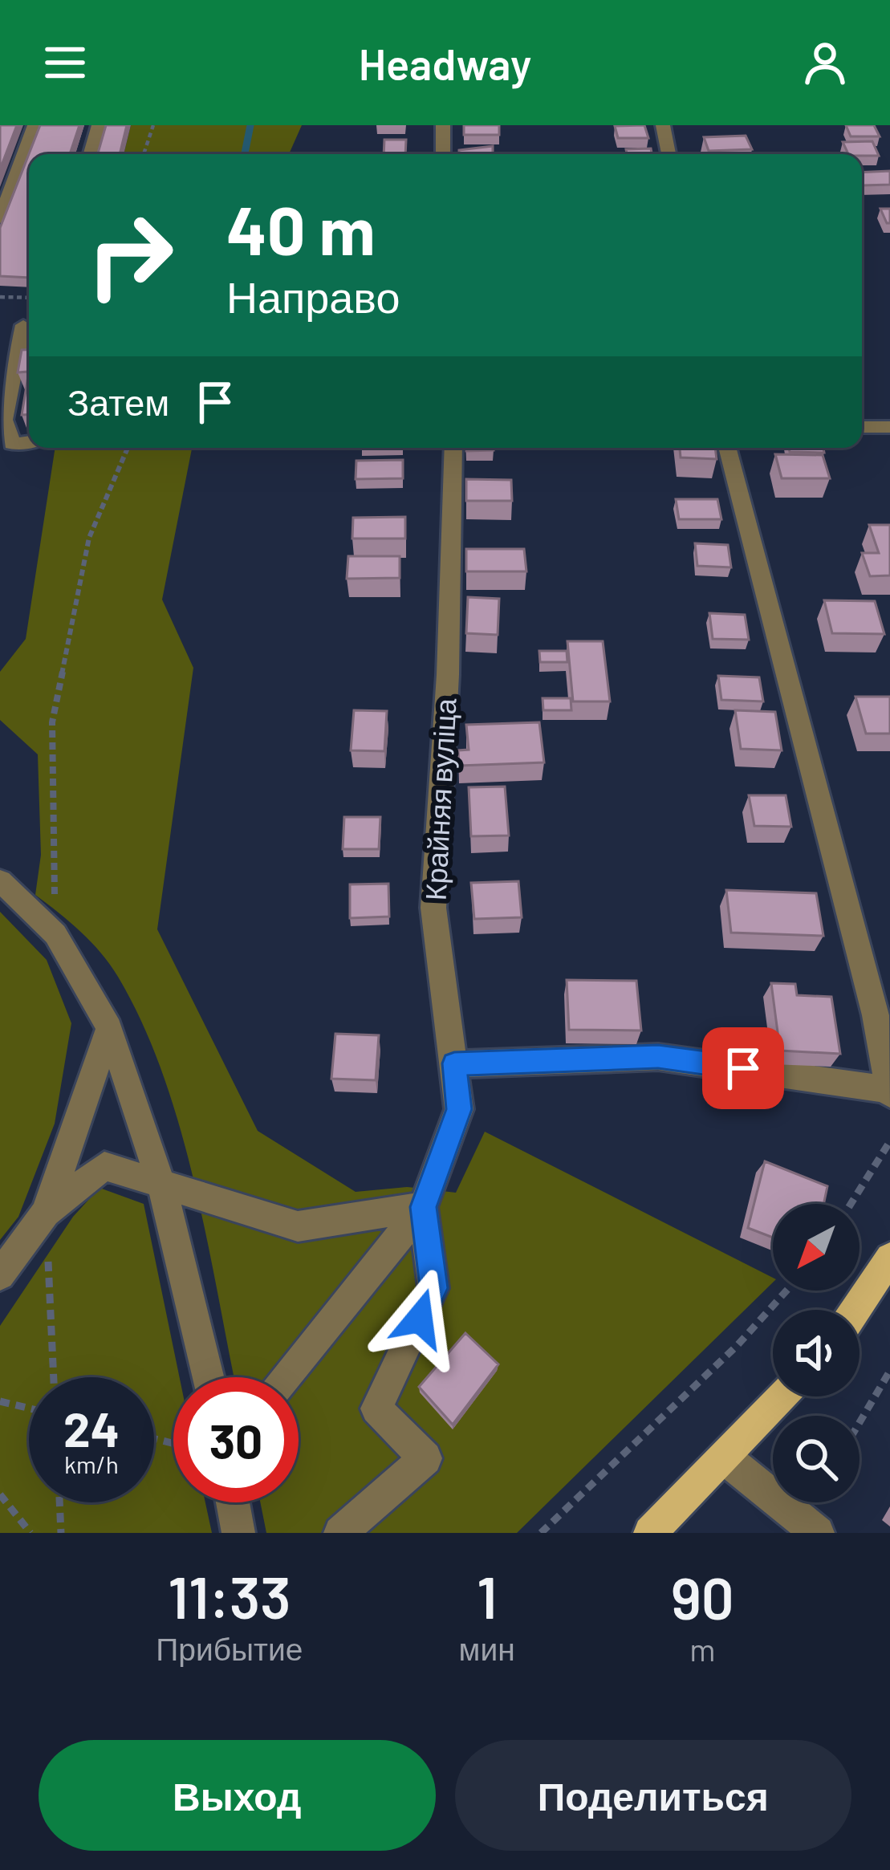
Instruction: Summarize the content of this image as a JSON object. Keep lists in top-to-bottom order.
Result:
{
  "streets": {
    "street": ["Крайняя вуліца"]
  },
  "north": "bottom left",
  "page": {
    "header": "Headway",
    "turn": ["40 m", "Направо"],
    "then": "Затем",
    "speed": "24 km/h",
    "limit": "30",
    "eta": [
      "11:33",
      "Прибытие",
      "1",
      "мин",
      "90",
      "m"
    ],
    "buttons": ["Выход", "Поделиться"]
  }
}
